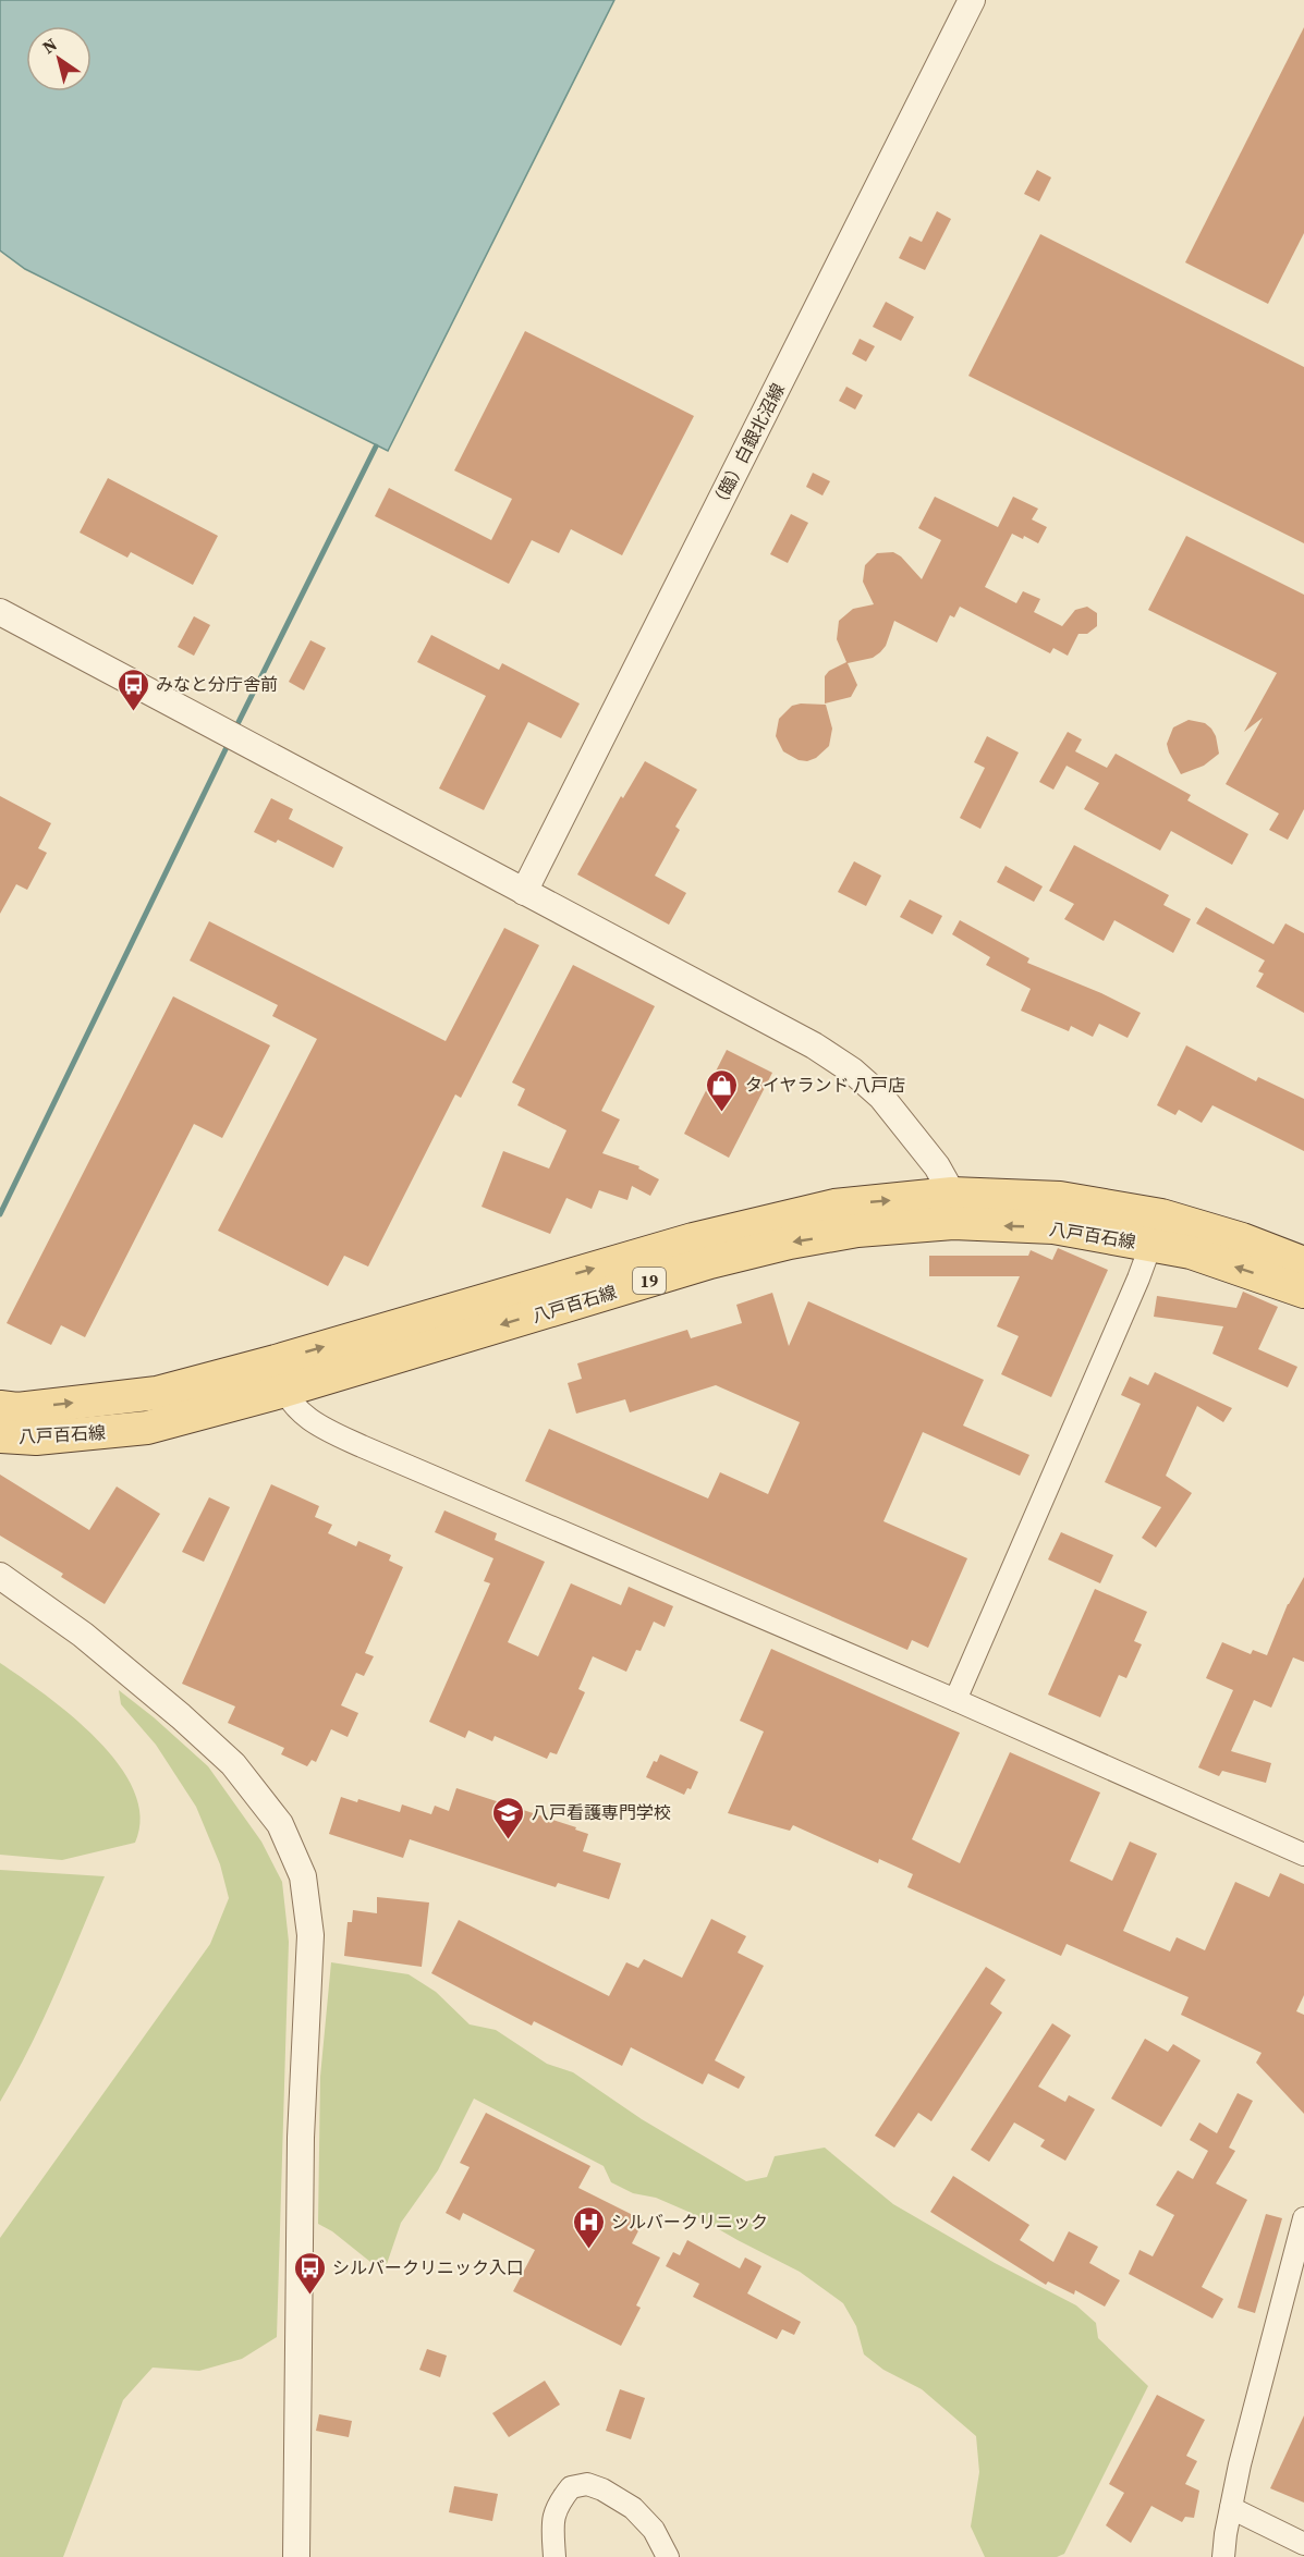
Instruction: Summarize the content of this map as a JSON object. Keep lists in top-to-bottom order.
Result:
{
  "streets": {
    "main road": ["八戸百石線", "19"],
    "street": ["（臨）白銀北沼線"]
  },
  "places": {
    "bus stop": ["みなと分庁舎前", "シルバークリニック入口"],
    "shop": ["タイヤランド 八戸店"],
    "school or university": ["八戸看護専門学校"],
    "hospital": ["シルバークリニック"]
  },
  "north": "top left"
}
